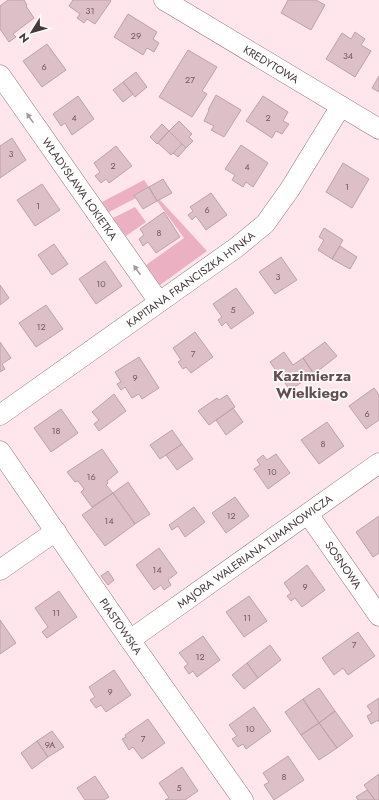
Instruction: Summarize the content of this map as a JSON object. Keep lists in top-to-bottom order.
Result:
{
  "streets": {
    "street": [
      "KREDYTOWA",
      "WŁADYSŁAWA ŁOKIETKA",
      "KAPITANA FRANCISZKA HYNKA",
      "MAJORA WALERIANA TUMANOWICZA",
      "SOSNOWA",
      "PIASTOWSKA"
    ]
  },
  "crossings": [
    ["KREDYTOWA", "KAPITANA FRANCISZKA HYNKA"],
    ["WŁADYSŁAWA ŁOKIETKA", "KAPITANA FRANCISZKA HYNKA"],
    ["MAJORA WALERIANA TUMANOWICZA", "SOSNOWA"],
    ["MAJORA WALERIANA TUMANOWICZA", "PIASTOWSKA"]
  ],
  "one_way": ["WŁADYSŁAWA ŁOKIETKA"],
  "districts": ["Kazimierza Wielkiego"],
  "house_numbers": [
    "31",
    "29",
    "34",
    "6",
    "27",
    "4",
    "2",
    "3",
    "2",
    "4",
    "1",
    "1",
    "6",
    "8",
    "3",
    "10",
    "5",
    "12",
    "7",
    "9",
    "6",
    "18",
    "8",
    "10",
    "16",
    "12",
    "14",
    "14",
    "9",
    "11",
    "11",
    "7",
    "12",
    "9",
    "10",
    "7",
    "9A",
    "8",
    "5"
  ],
  "north": "bottom left"
}
